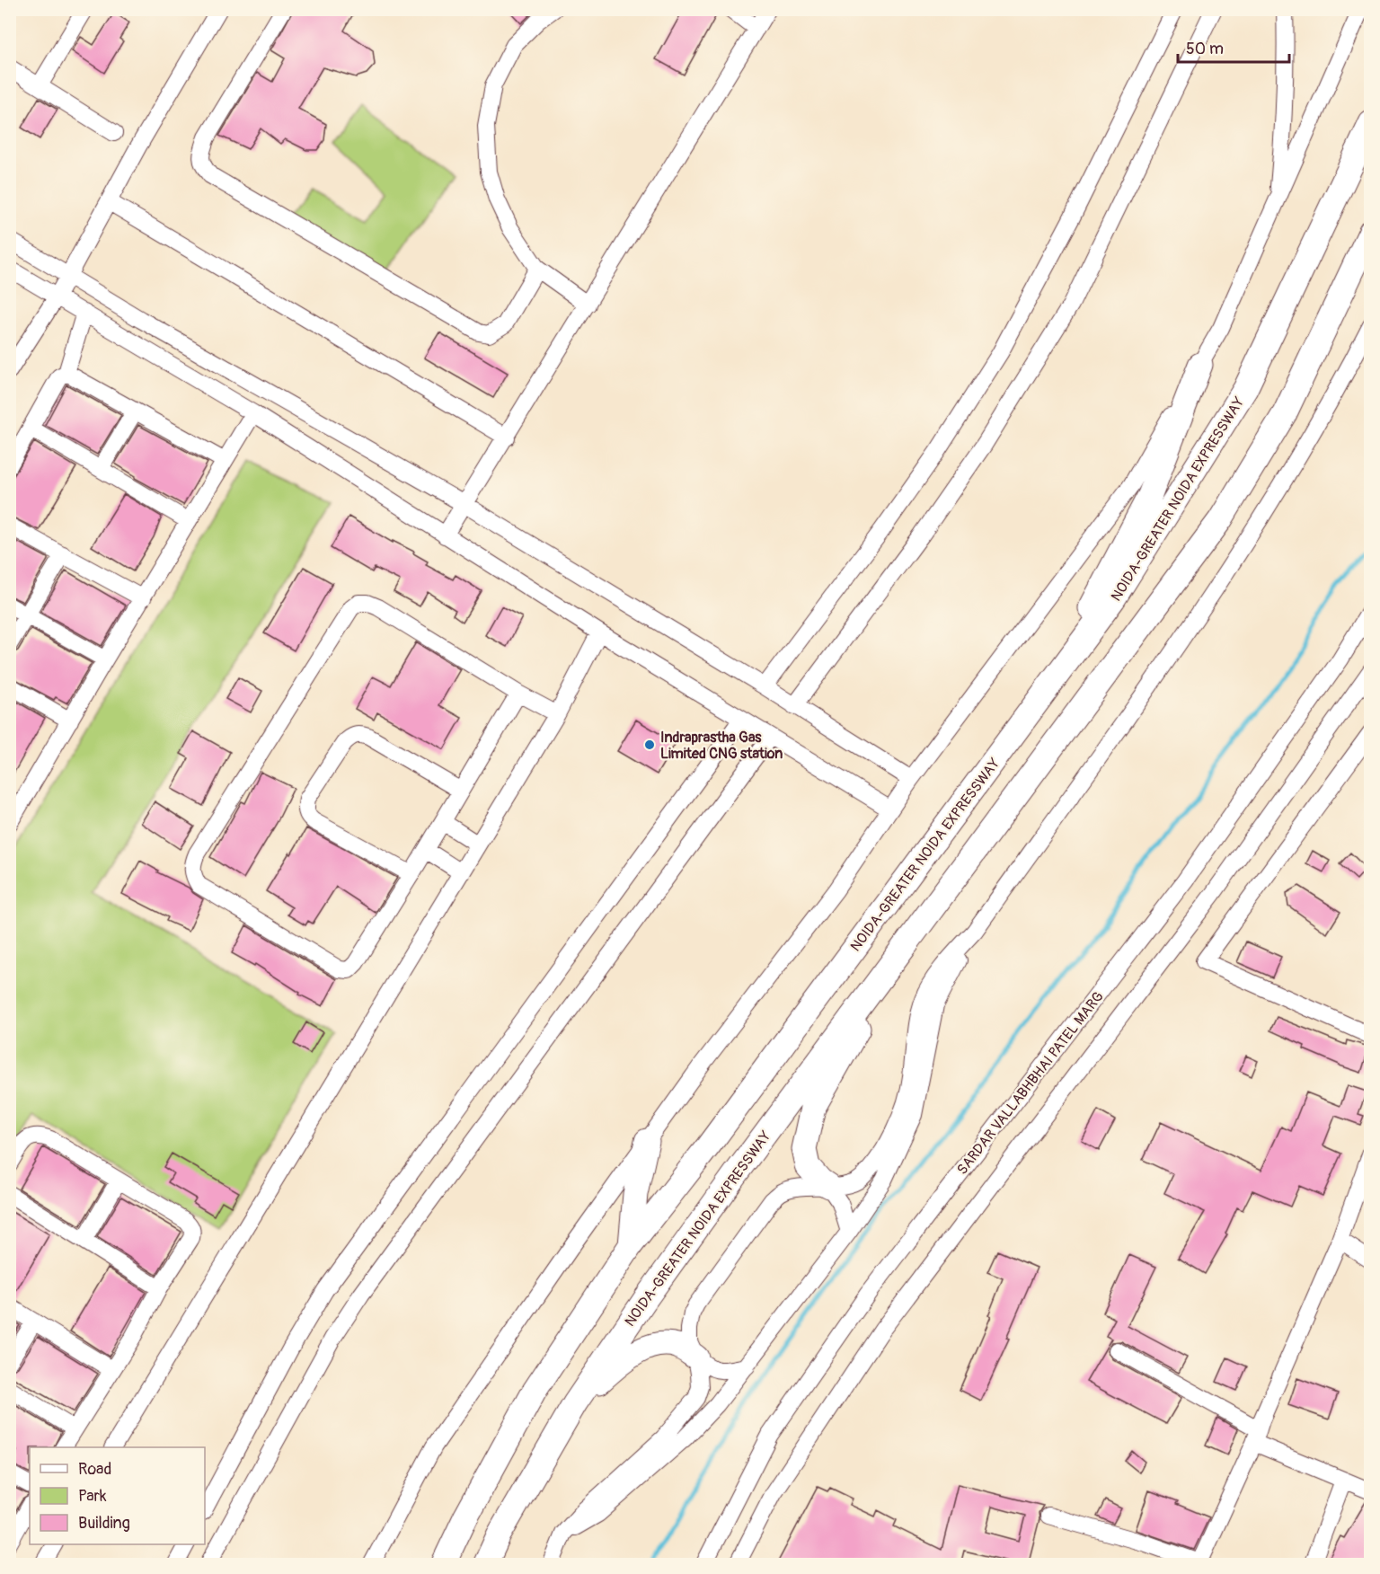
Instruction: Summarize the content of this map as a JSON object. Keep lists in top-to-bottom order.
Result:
{
  "streets": {
    "highway": ["NOIDA-GREATER NOIDA EXPRESSWAY"],
    "street": ["SARDAR VALLABHBHAI PATEL MARG"]
  },
  "places": ["Indraprastha Gas Limited CNG station"],
  "legend": ["Road", "Park", "Building"],
  "scale_bar": "50 m"
}
